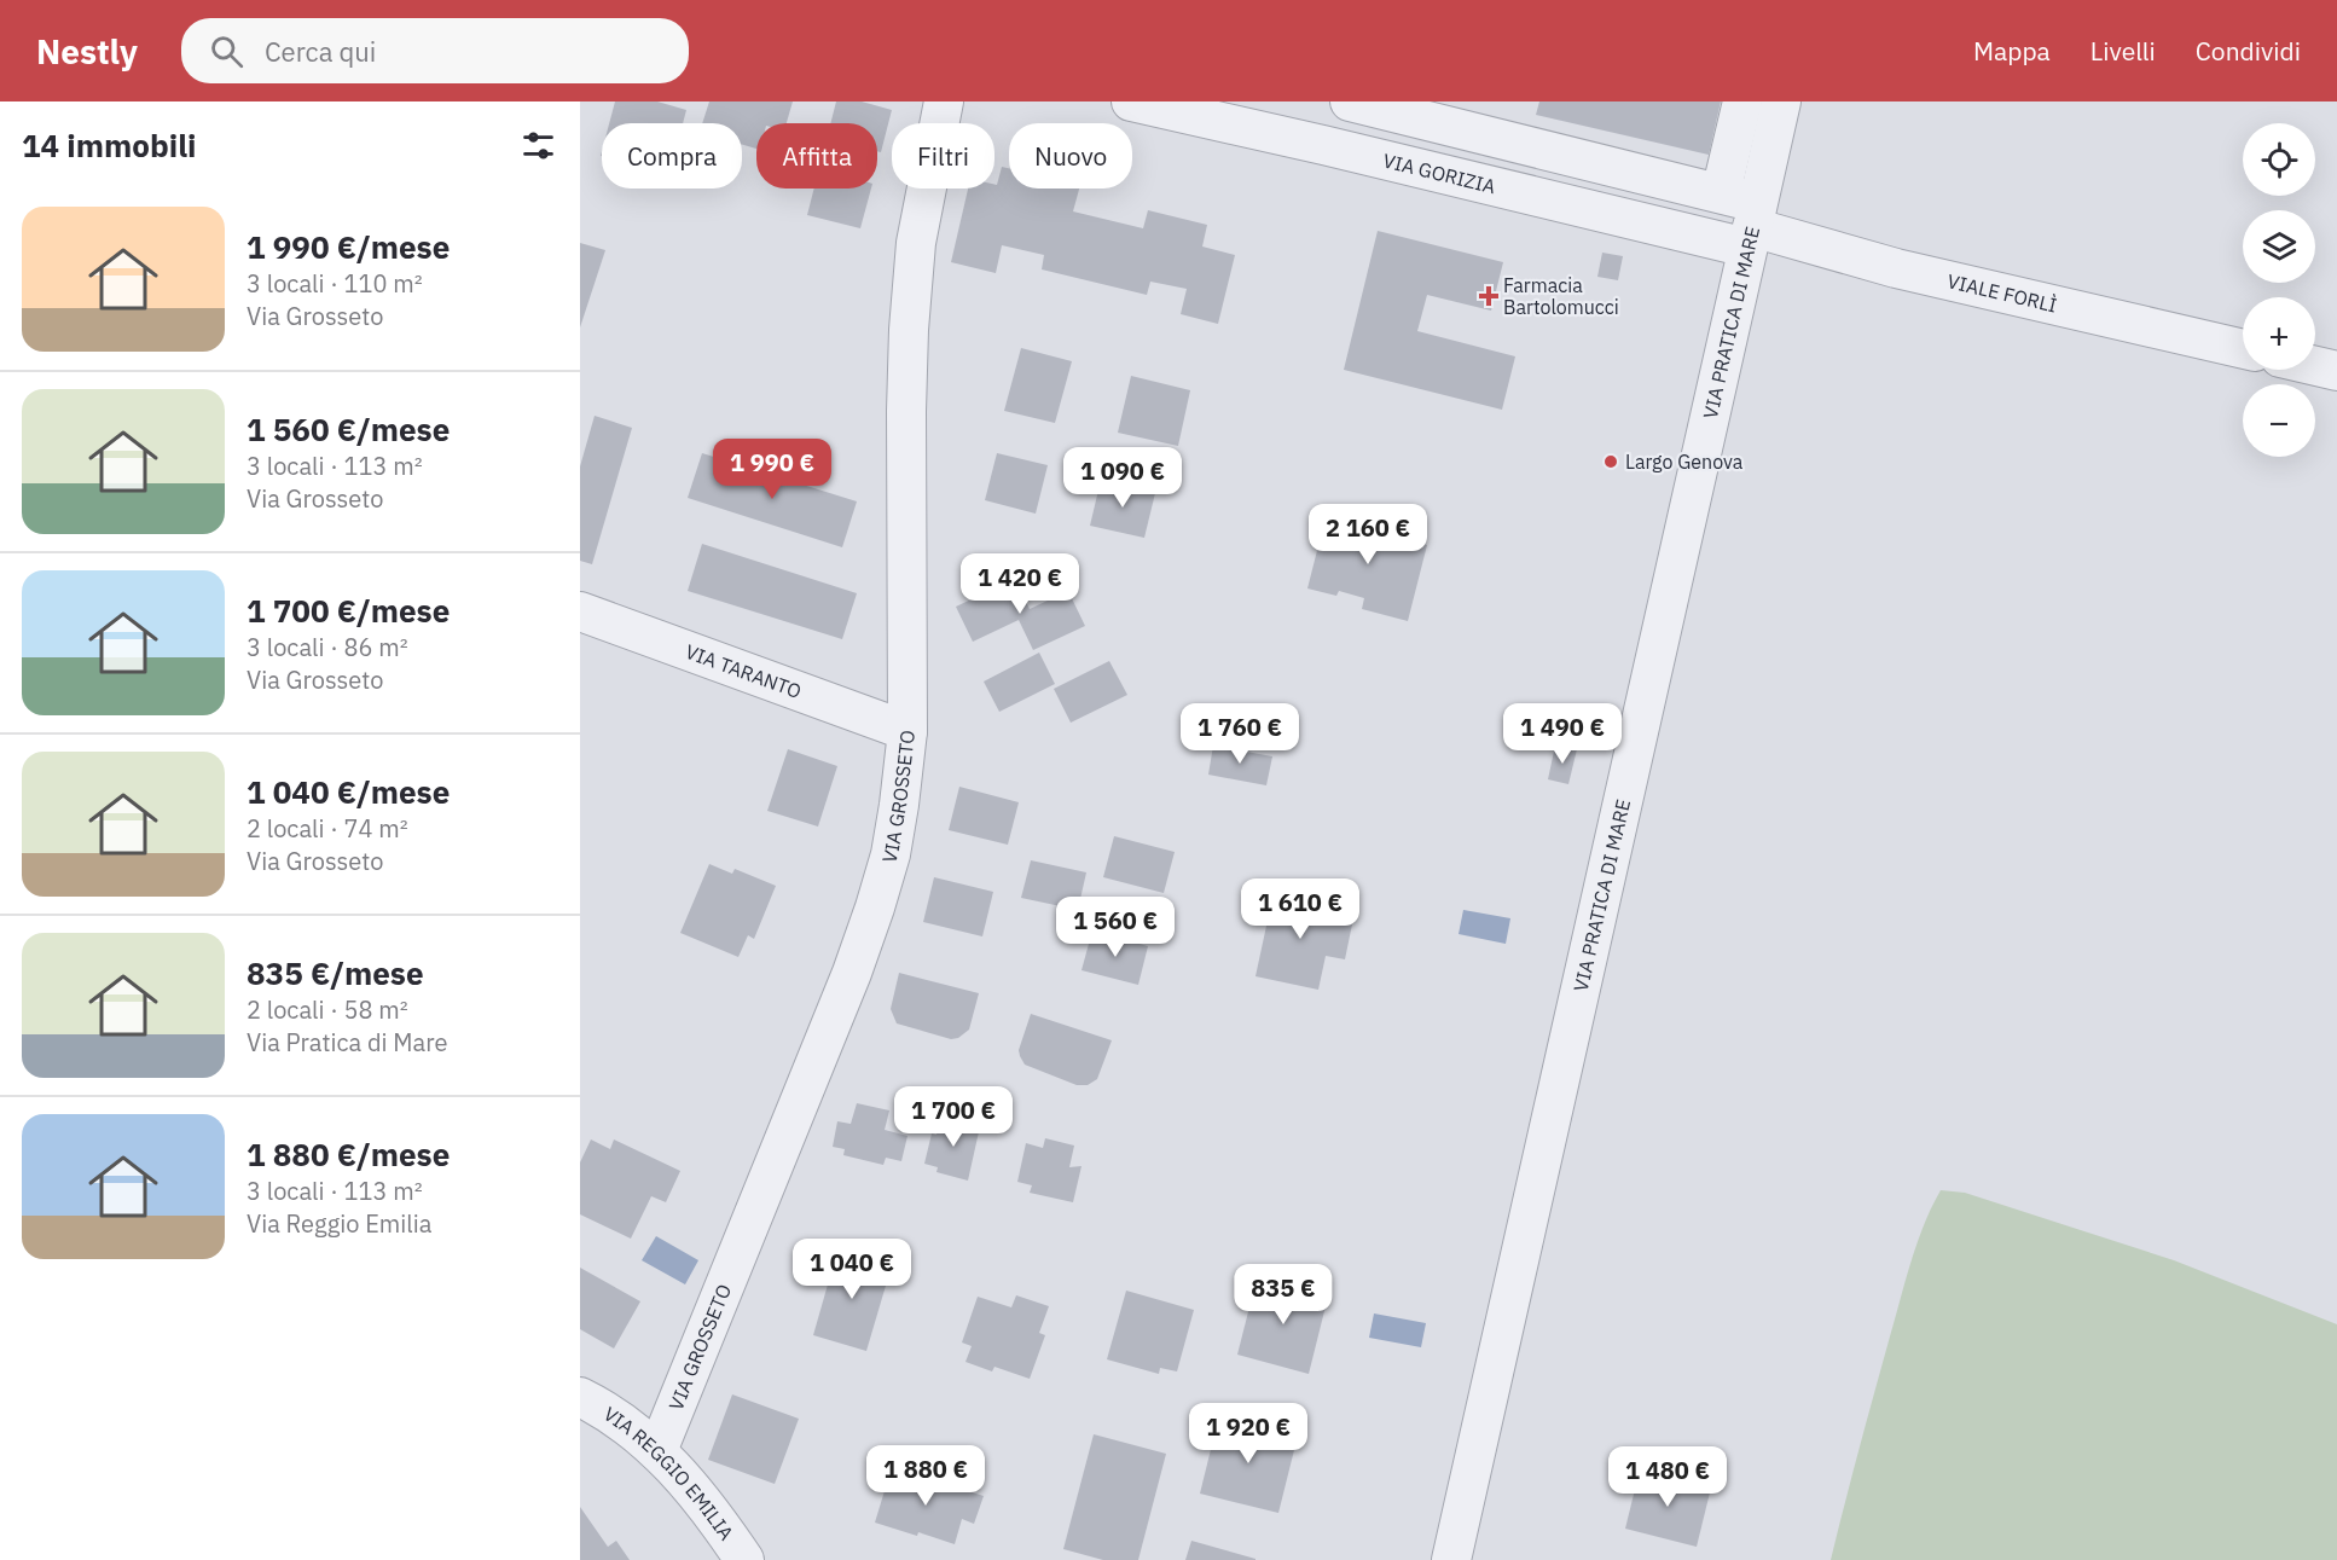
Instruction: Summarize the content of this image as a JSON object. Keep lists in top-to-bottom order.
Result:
{
  "streets": {
    "street": [
      "VIA GORIZIA",
      "VIALE FORLÌ",
      "VIA PRATICA DI MARE",
      "VIA TARANTO",
      "VIA GROSSETO",
      "VIA REGGIO EMILIA"
    ]
  },
  "crossings": [
    ["VIA GORIZIA", "VIALE FORLÌ"],
    ["VIA GORIZIA", "VIA PRATICA DI MARE"],
    ["VIALE FORLÌ", "VIA PRATICA DI MARE"],
    ["VIA TARANTO", "VIA GROSSETO"],
    ["VIA GROSSETO", "VIA REGGIO EMILIA"]
  ],
  "places": {
    "health": ["Farmacia Bartolomucci"],
    "other": ["Largo Genova"]
  },
  "page": {
    "header": "Nestly",
    "search": "Cerca qui",
    "nav": ["Mappa", "Livelli", "Condividi"],
    "heading": "14 immobili",
    "map_buttons": ["+", "−"],
    "chip": [
      "Compra",
      "Affitta",
      "Filtri",
      "Nuovo"
    ],
    "list": [
      {
        "name": "1 990 €/mese",
        "note": "3 locali · 110 m² · Via Grosseto"
      },
      {
        "name": "1 560 €/mese",
        "note": "3 locali · 113 m² · Via Grosseto"
      },
      {
        "name": "1 700 €/mese",
        "note": "3 locali · 86 m² · Via Grosseto"
      },
      {
        "name": "1 040 €/mese",
        "note": "2 locali · 74 m² · Via Grosseto"
      },
      {
        "name": "835 €/mese",
        "note": "2 locali · 58 m² · Via Pratica di Mare"
      },
      {
        "name": "1 880 €/mese",
        "note": "3 locali · 113 m² · Via Reggio Emilia"
      }
    ],
    "price": [
      "1 990 €",
      "1 090 €",
      "2 160 €",
      "1 420 €",
      "1 760 €",
      "1 490 €",
      "1 610 €",
      "1 560 €",
      "1 700 €",
      "1 040 €",
      "835 €",
      "1 920 €",
      "1 880 €",
      "1 480 €"
    ]
  }
}
